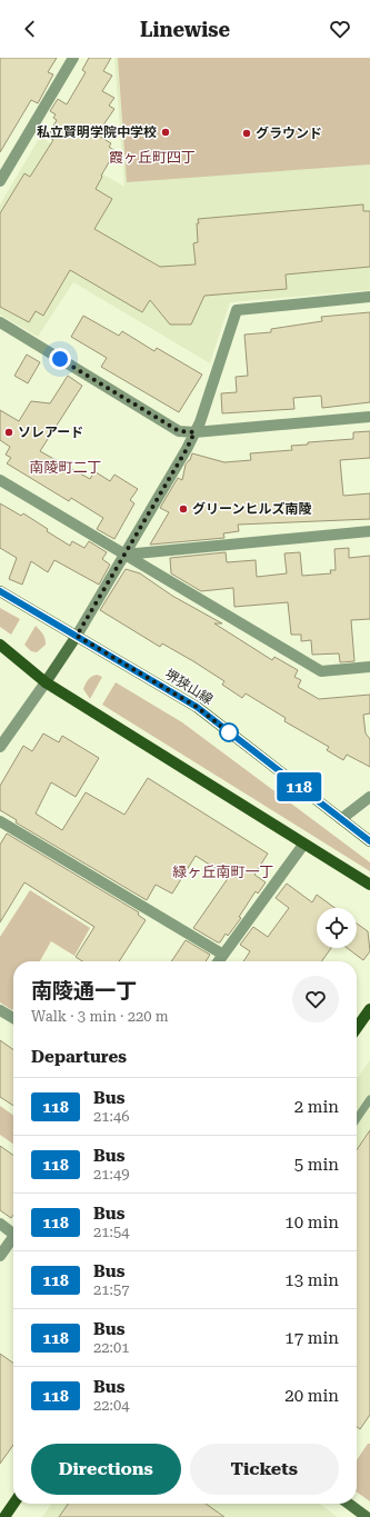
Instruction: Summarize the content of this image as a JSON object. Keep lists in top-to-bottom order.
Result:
{
  "streets": {
    "main road": ["堺狭山線"]
  },
  "districts": ["霞ヶ丘町四丁", "南陵町二丁", "緑ヶ丘南町一丁"],
  "places": [
    "私立賢明学院中学校",
    "グラウンド",
    "ソレアード",
    "グリーンヒルズ南陵"
  ],
  "lines": ["bus line 118"],
  "page": {
    "header": "Linewise",
    "on_map": "118",
    "heading": [
      ["南陵通一丁", "Walk · 3 min · 220 m"],
      "Departures"
    ],
    "list": [
      {
        "mark": "118",
        "name": "Bus",
        "note": "21:46",
        "value": "2 min"
      },
      {
        "mark": "118",
        "name": "Bus",
        "note": "21:49",
        "value": "5 min"
      },
      {
        "mark": "118",
        "name": "Bus",
        "note": "21:54",
        "value": "10 min"
      },
      {
        "mark": "118",
        "name": "Bus",
        "note": "21:57",
        "value": "13 min"
      },
      {
        "mark": "118",
        "name": "Bus",
        "note": "22:01",
        "value": "17 min"
      },
      {
        "mark": "118",
        "name": "Bus",
        "note": "22:04",
        "value": "20 min"
      }
    ],
    "buttons": ["Directions", "Tickets"]
  }
}
